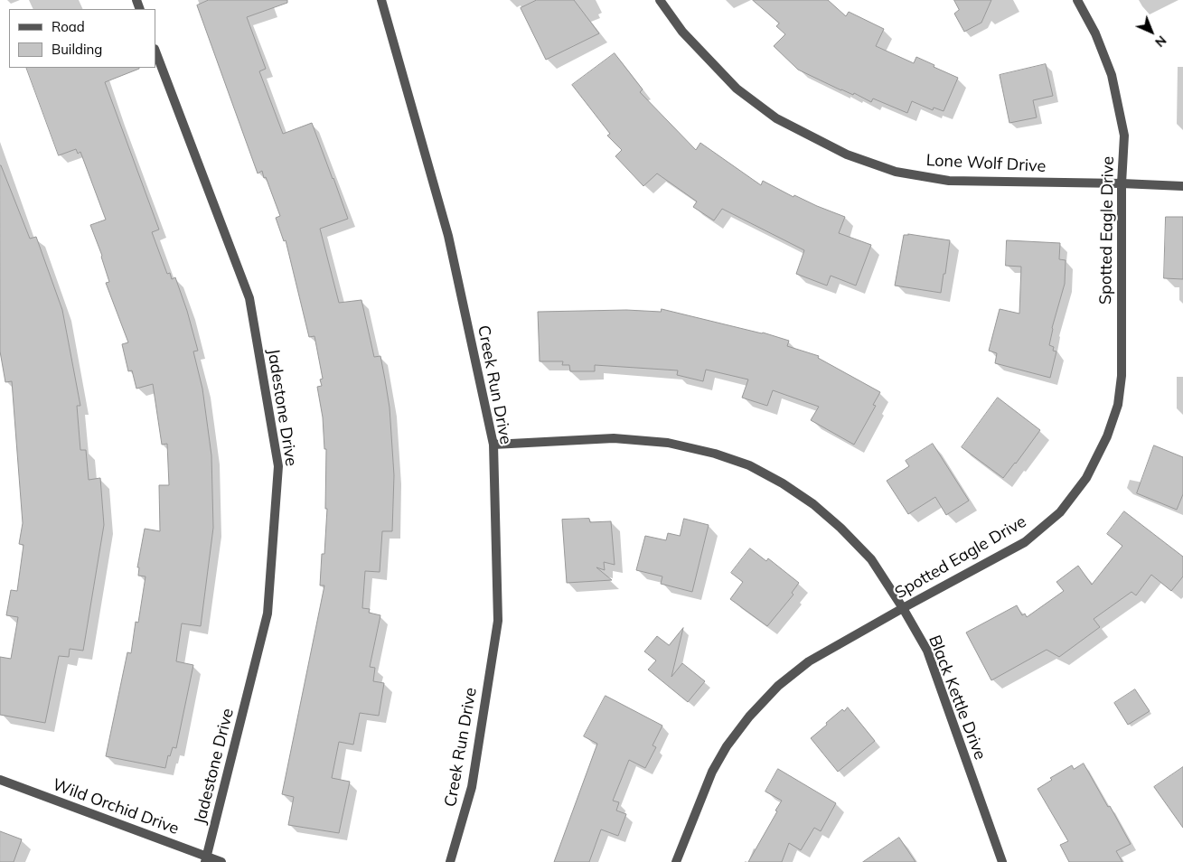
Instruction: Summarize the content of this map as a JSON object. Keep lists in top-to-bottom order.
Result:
{
  "streets": {
    "street": [
      "Lone Wolf Drive",
      "Spotted Eagle Drive",
      "Creek Run Drive",
      "Jadestone Drive",
      "Black Kettle Drive",
      "Wild Orchid Drive"
    ]
  },
  "crossings": [
    ["Lone Wolf Drive", "Spotted Eagle Drive"],
    ["Spotted Eagle Drive", "Black Kettle Drive"],
    ["Creek Run Drive", "Black Kettle Drive"],
    ["Jadestone Drive", "Wild Orchid Drive"]
  ],
  "legend": ["Road", "Building"],
  "north": "bottom right"
}
